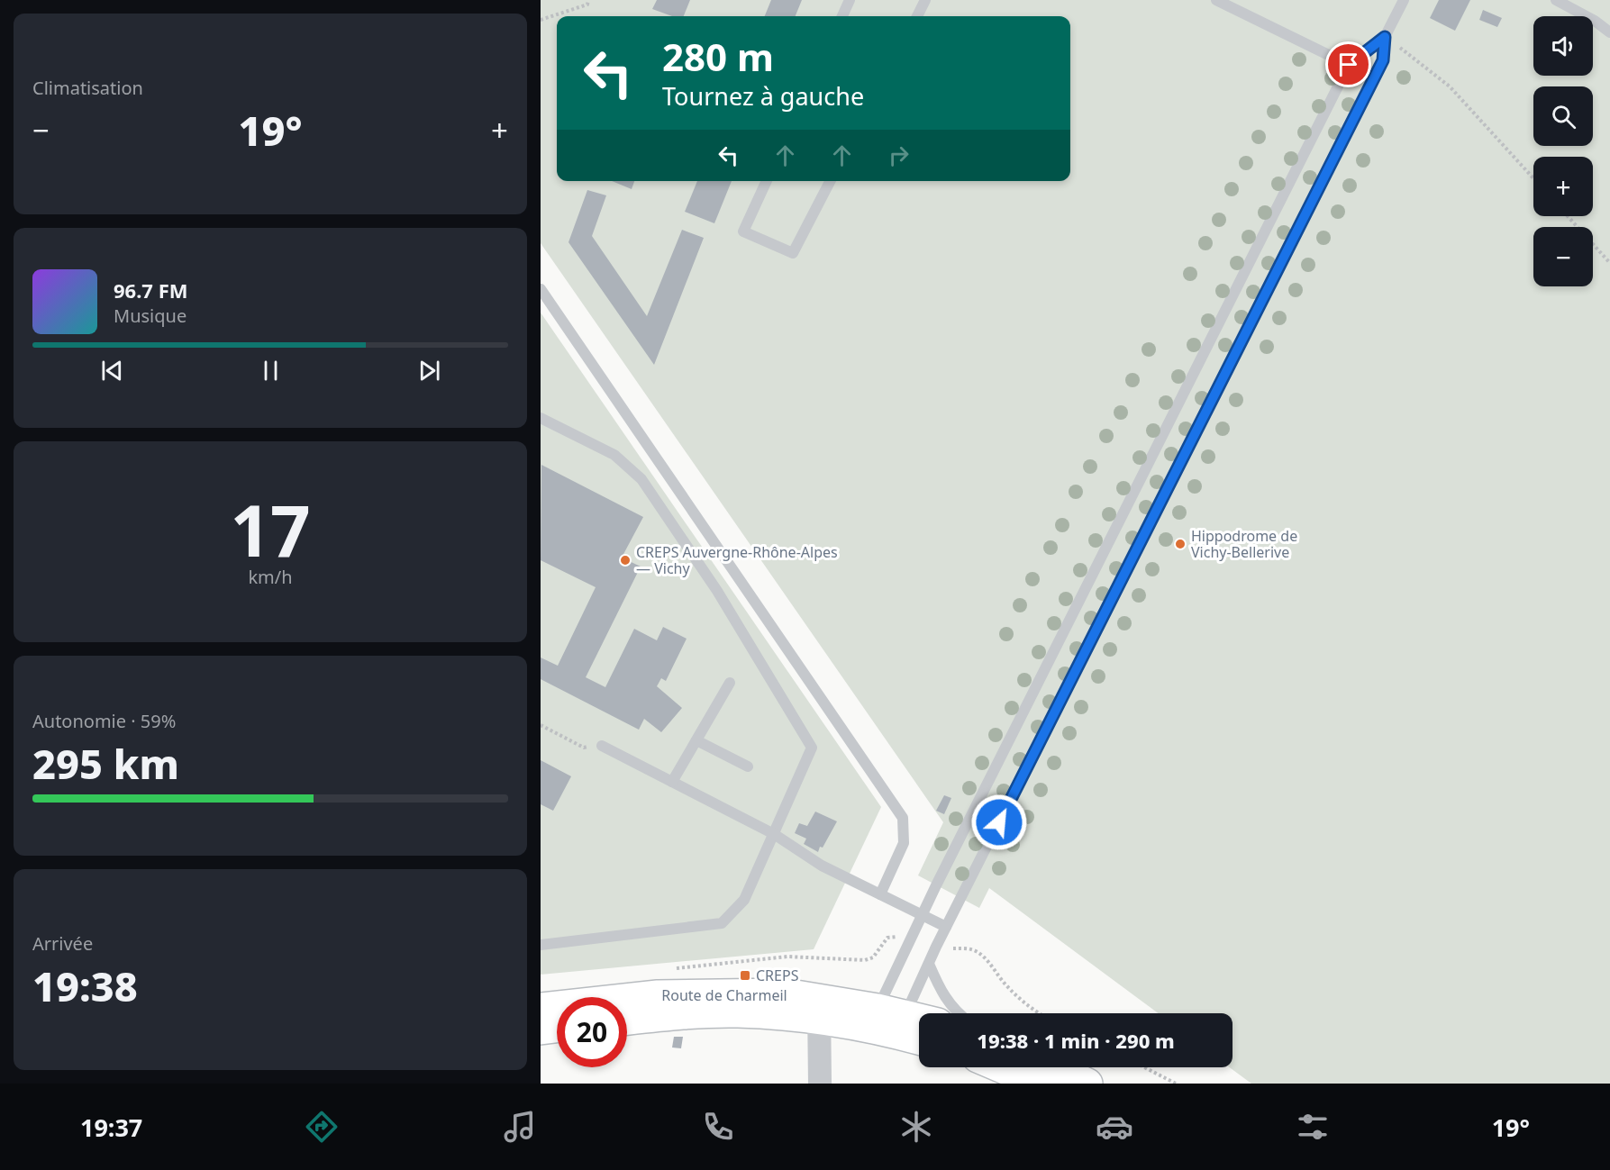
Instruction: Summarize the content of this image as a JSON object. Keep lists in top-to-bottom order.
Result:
{
  "streets": {
    "main road": ["Route de Charmeil"]
  },
  "places": {
    "other": ["Hippodrome de Vichy-Bellerive", "CREPS Auvergne-Rhône-Alpes — Vichy"],
    "transit": ["CREPS"]
  },
  "page": {
    "tile": [
      "Climatisation",
      ["17", "km/h"],
      ["Autonomie · 59%", "295 km"],
      ["Arrivée", "19:38"]
    ],
    "map_buttons": ["+", "−"],
    "turn": ["280 m", "Tournez à gauche"],
    "heat": ["−", "19°", "+"],
    "song": ["96.7 FM", "Musique"],
    "limit": "20",
    "trip": "19:38 · 1 min · 290 m",
    "tabs": ["19:37", "19°"]
  }
}
